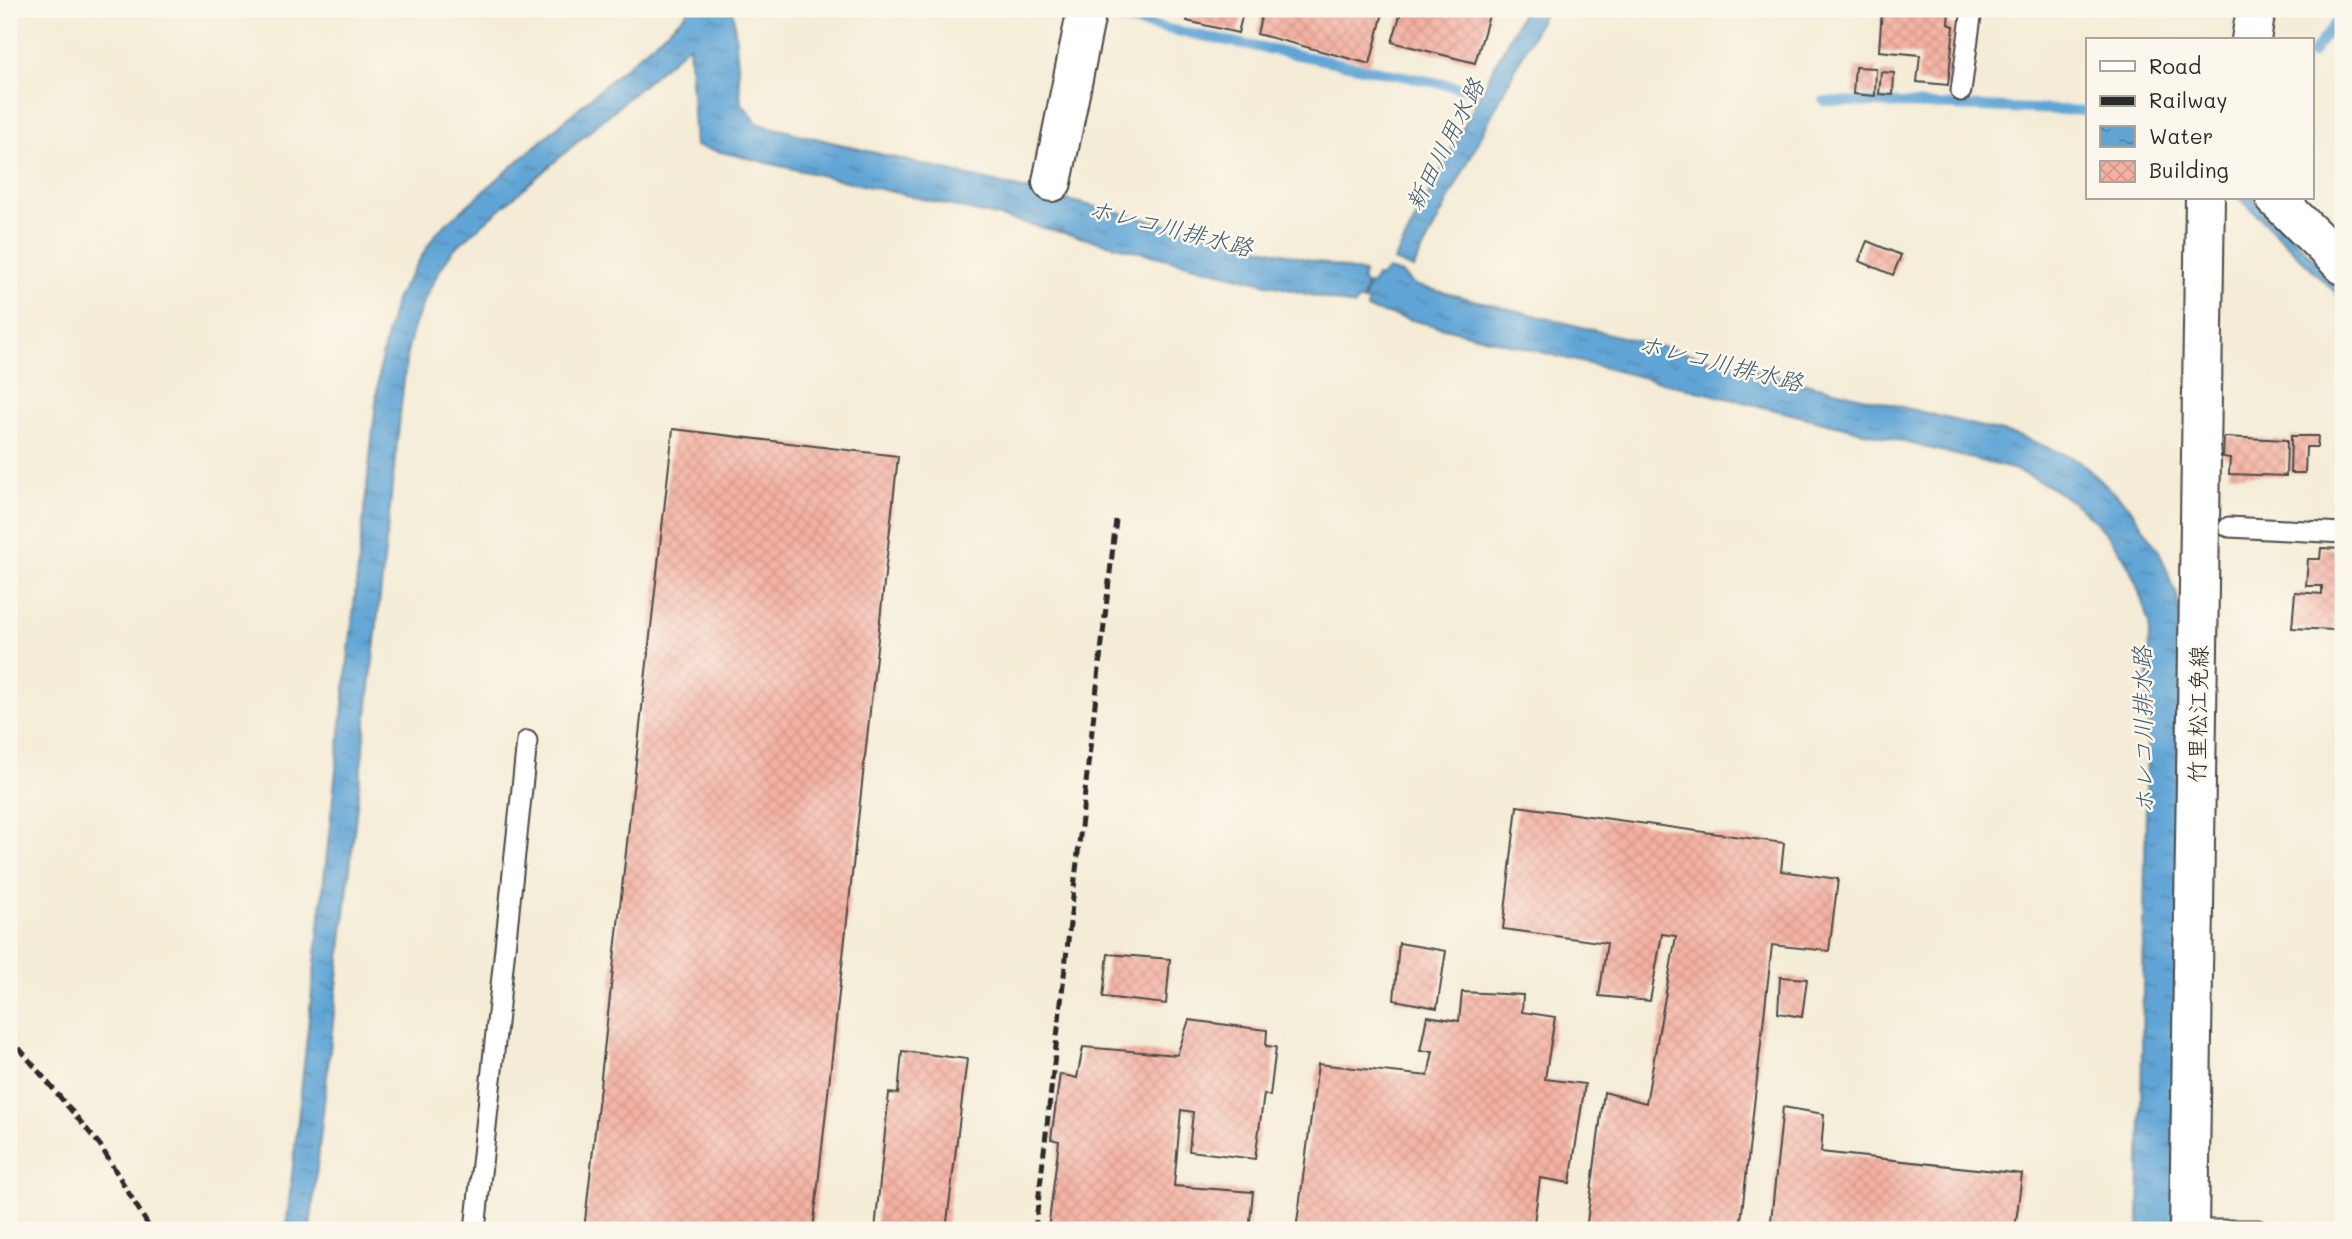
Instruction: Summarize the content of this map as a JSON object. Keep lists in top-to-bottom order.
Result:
{
  "streets": {
    "street": ["竹里松江免線"]
  },
  "water": ["新田川用水路", "ホレコ川排水路"],
  "legend": [
    "Road",
    "Railway",
    "Water",
    "Building"
  ]
}
